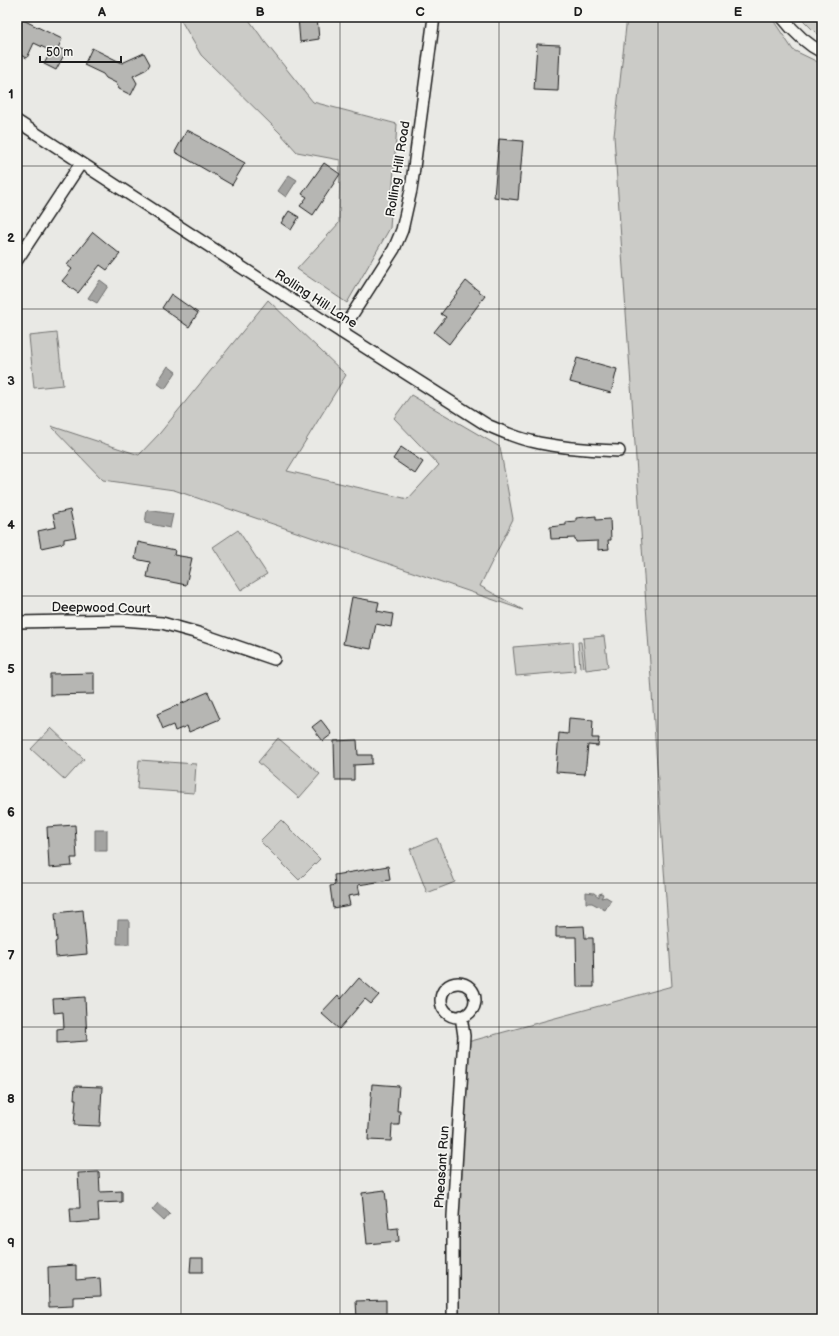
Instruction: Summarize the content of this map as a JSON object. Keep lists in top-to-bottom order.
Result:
{
  "streets": {
    "street": [
      "Rolling Hill Road",
      "Rolling Hill Lane",
      "Deepwood Court",
      "Pheasant Run"
    ]
  },
  "crossings": [
    ["Rolling Hill Road", "Rolling Hill Lane"]
  ],
  "scale_bar": "50 m",
  "grid": {
    "columns": [
      "A",
      "B",
      "C",
      "D",
      "E"
    ],
    "rows": [
      "1",
      "2",
      "3",
      "4",
      "5",
      "6",
      "7",
      "8",
      "9"
    ]
  }
}
